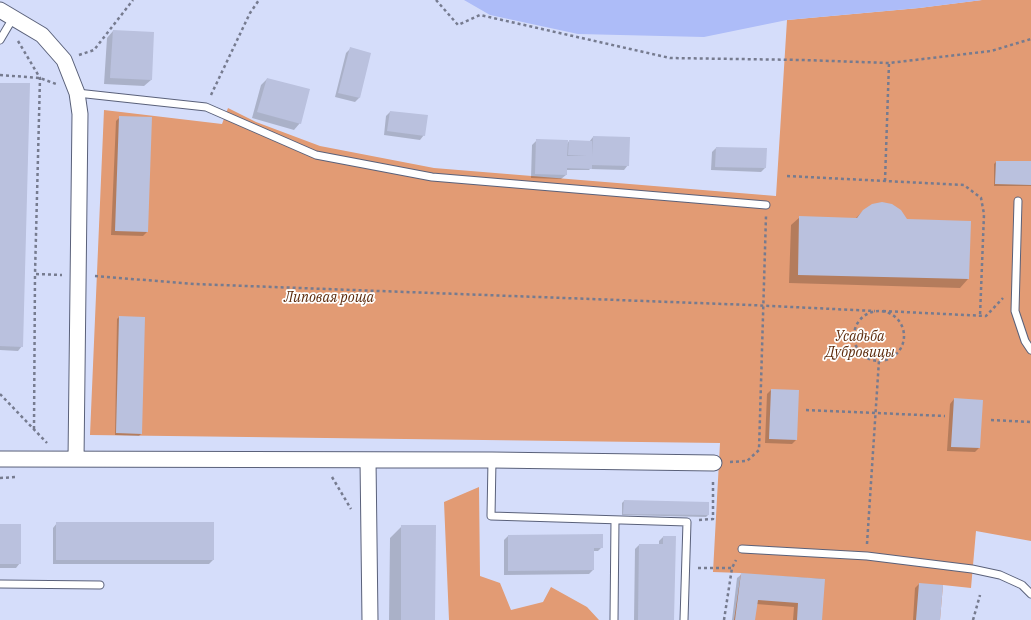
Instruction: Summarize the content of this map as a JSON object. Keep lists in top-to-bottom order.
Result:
{
  "parks": ["Липовая роща", "Усадьба Дубровицы"]
}
